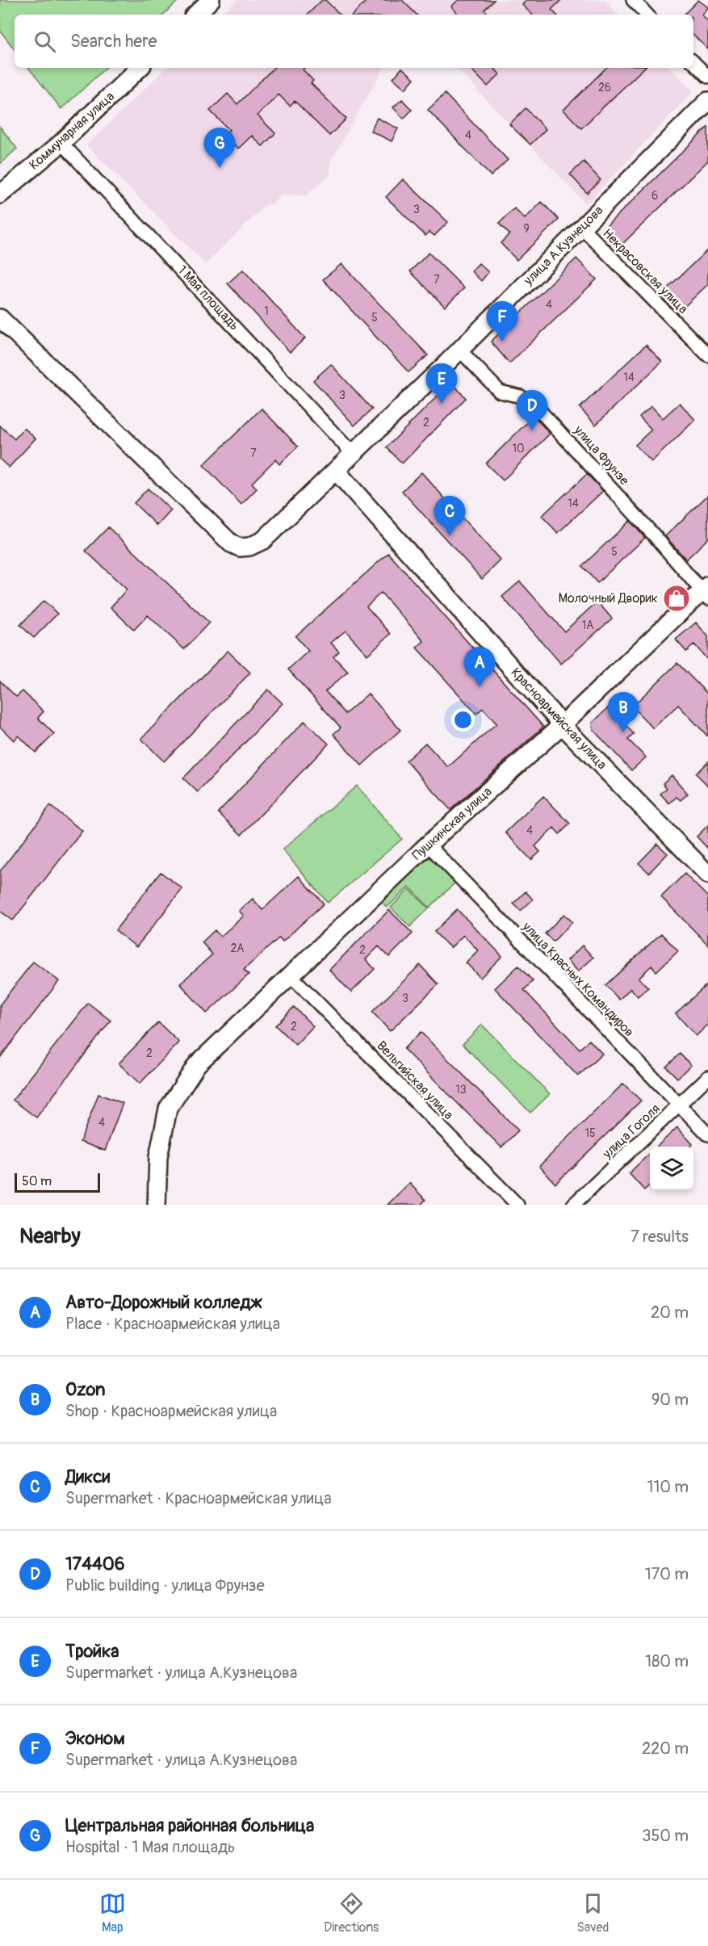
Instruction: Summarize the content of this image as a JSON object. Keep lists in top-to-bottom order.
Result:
{
  "streets": {
    "main road": [
      "Коммунарная улица",
      "улица А.Кузнецова",
      "Красноармейская улица",
      "Пушкинская улица"
    ],
    "street": [
      "Некрасовская улица",
      "1 Мая площадь",
      "улица Фрунзе",
      "улица Красных Командиров",
      "Вельгийская улица",
      "улица Гоголя"
    ]
  },
  "crossings": [
    ["Коммунарная улица", "1 Мая площадь"],
    ["улица А.Кузнецова", "Некрасовская улица"],
    ["улица А.Кузнецова", "1 Мая площадь"],
    ["улица А.Кузнецова", "улица Фрунзе"],
    ["улица А.Кузнецова", "Красноармейская улица"],
    ["улица Фрунзе", "Пушкинская улица"],
    ["Красноармейская улица", "Пушкинская улица"],
    ["Пушкинская улица", "улица Красных Командиров"],
    ["Пушкинская улица", "Вельгийская улица"],
    ["улица Красных Командиров", "улица Гоголя"]
  ],
  "places": {
    "shop": ["Молочный Дворик"]
  },
  "house_numbers": [
    "26",
    "4",
    "6",
    "3",
    "9",
    "7",
    "4",
    "1",
    "5",
    "14",
    "3",
    "2",
    "10",
    "7",
    "14",
    "5",
    "1А",
    "4",
    "2А",
    "2",
    "3",
    "2",
    "2",
    "13",
    "4",
    "15"
  ],
  "scale_bar": "50 m",
  "page": {
    "search": "Search here",
    "pins": [
      "G",
      "F",
      "E",
      "D",
      "C",
      "A",
      "B"
    ],
    "scale": "50 m",
    "heading": ["Nearby", "7 results"],
    "list": [
      {
        "mark": "A",
        "name": "Авто-Дорожный колледж",
        "note": "Place · Красноармейская улица",
        "value": "20 m"
      },
      {
        "mark": "B",
        "name": "Ozon",
        "note": "Shop · Красноармейская улица",
        "value": "90 m"
      },
      {
        "mark": "C",
        "name": "Дикси",
        "note": "Supermarket · Красноармейская улица",
        "value": "110 m"
      },
      {
        "mark": "D",
        "name": "174406",
        "note": "Public building · улица Фрунзе",
        "value": "170 m"
      },
      {
        "mark": "E",
        "name": "Тройка",
        "note": "Supermarket · улица А.Кузнецова",
        "value": "180 m"
      },
      {
        "mark": "F",
        "name": "Эконом",
        "note": "Supermarket · улица А.Кузнецова",
        "value": "220 m"
      },
      {
        "mark": "G",
        "name": "Центральная районная больница",
        "note": "Hospital · 1 Мая площадь",
        "value": "350 m"
      }
    ],
    "nav": ["Map", "Directions", "Saved"]
  }
}
